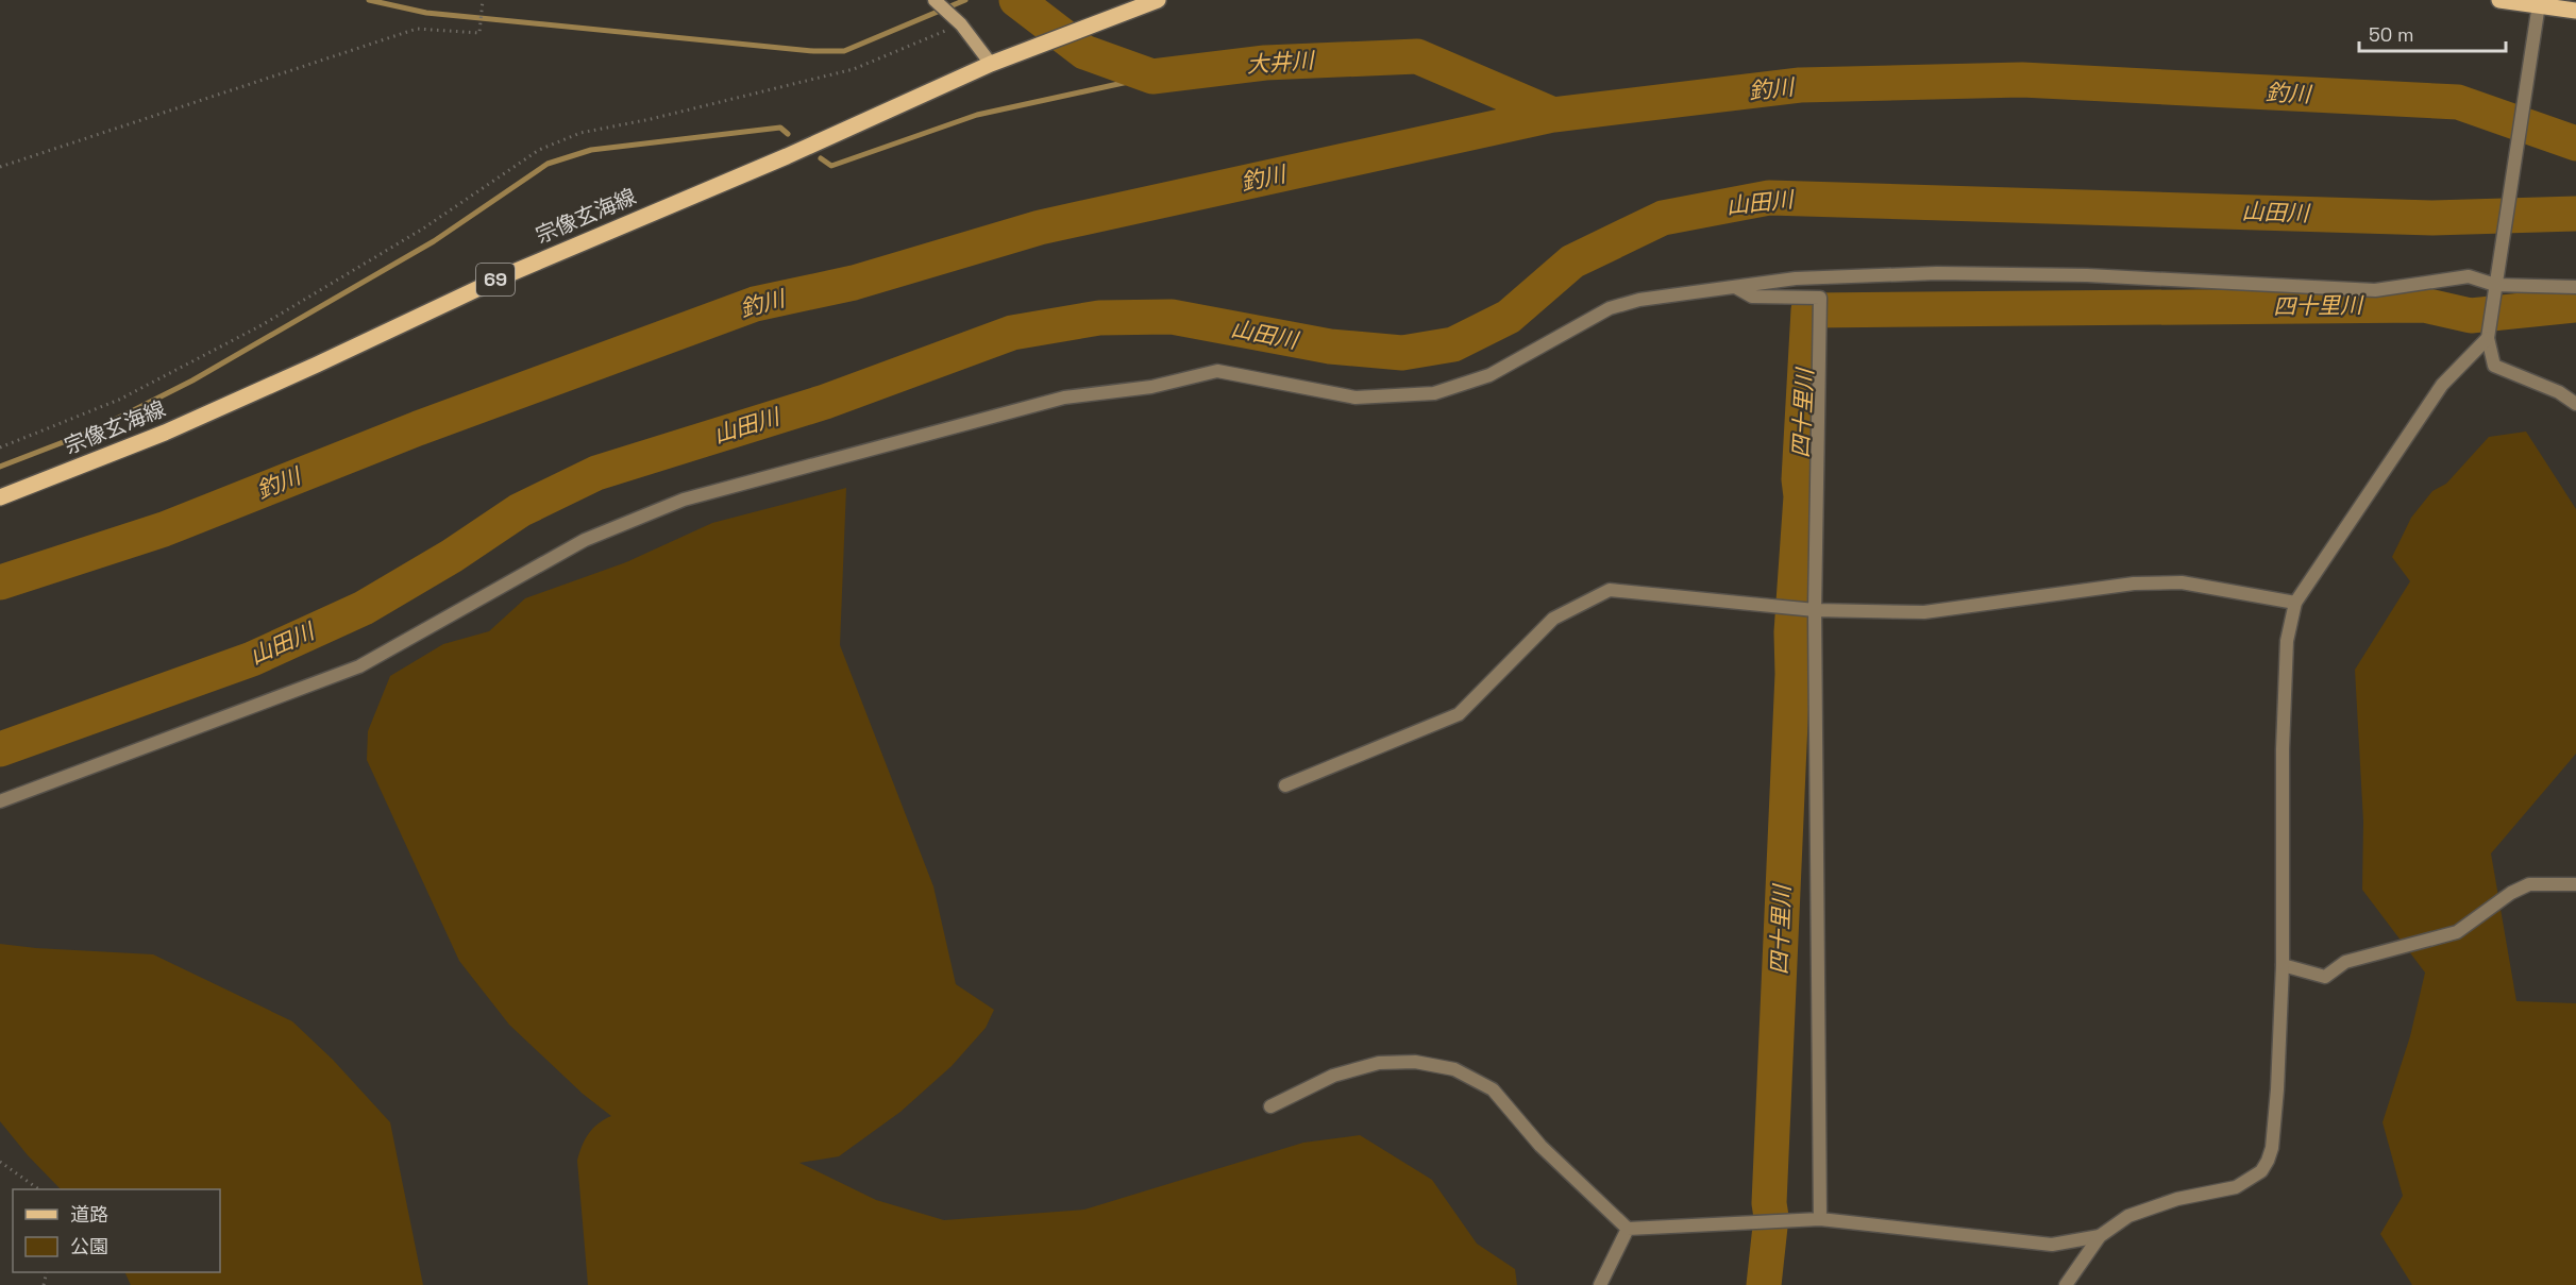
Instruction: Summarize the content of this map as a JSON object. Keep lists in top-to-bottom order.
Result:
{
  "streets": {
    "main road": ["宗像玄海線", "69"]
  },
  "water": [
    "大井川",
    "釣川",
    "山田川",
    "四十里川"
  ],
  "legend": ["道路", "公園"],
  "scale_bar": "50 m"
}
